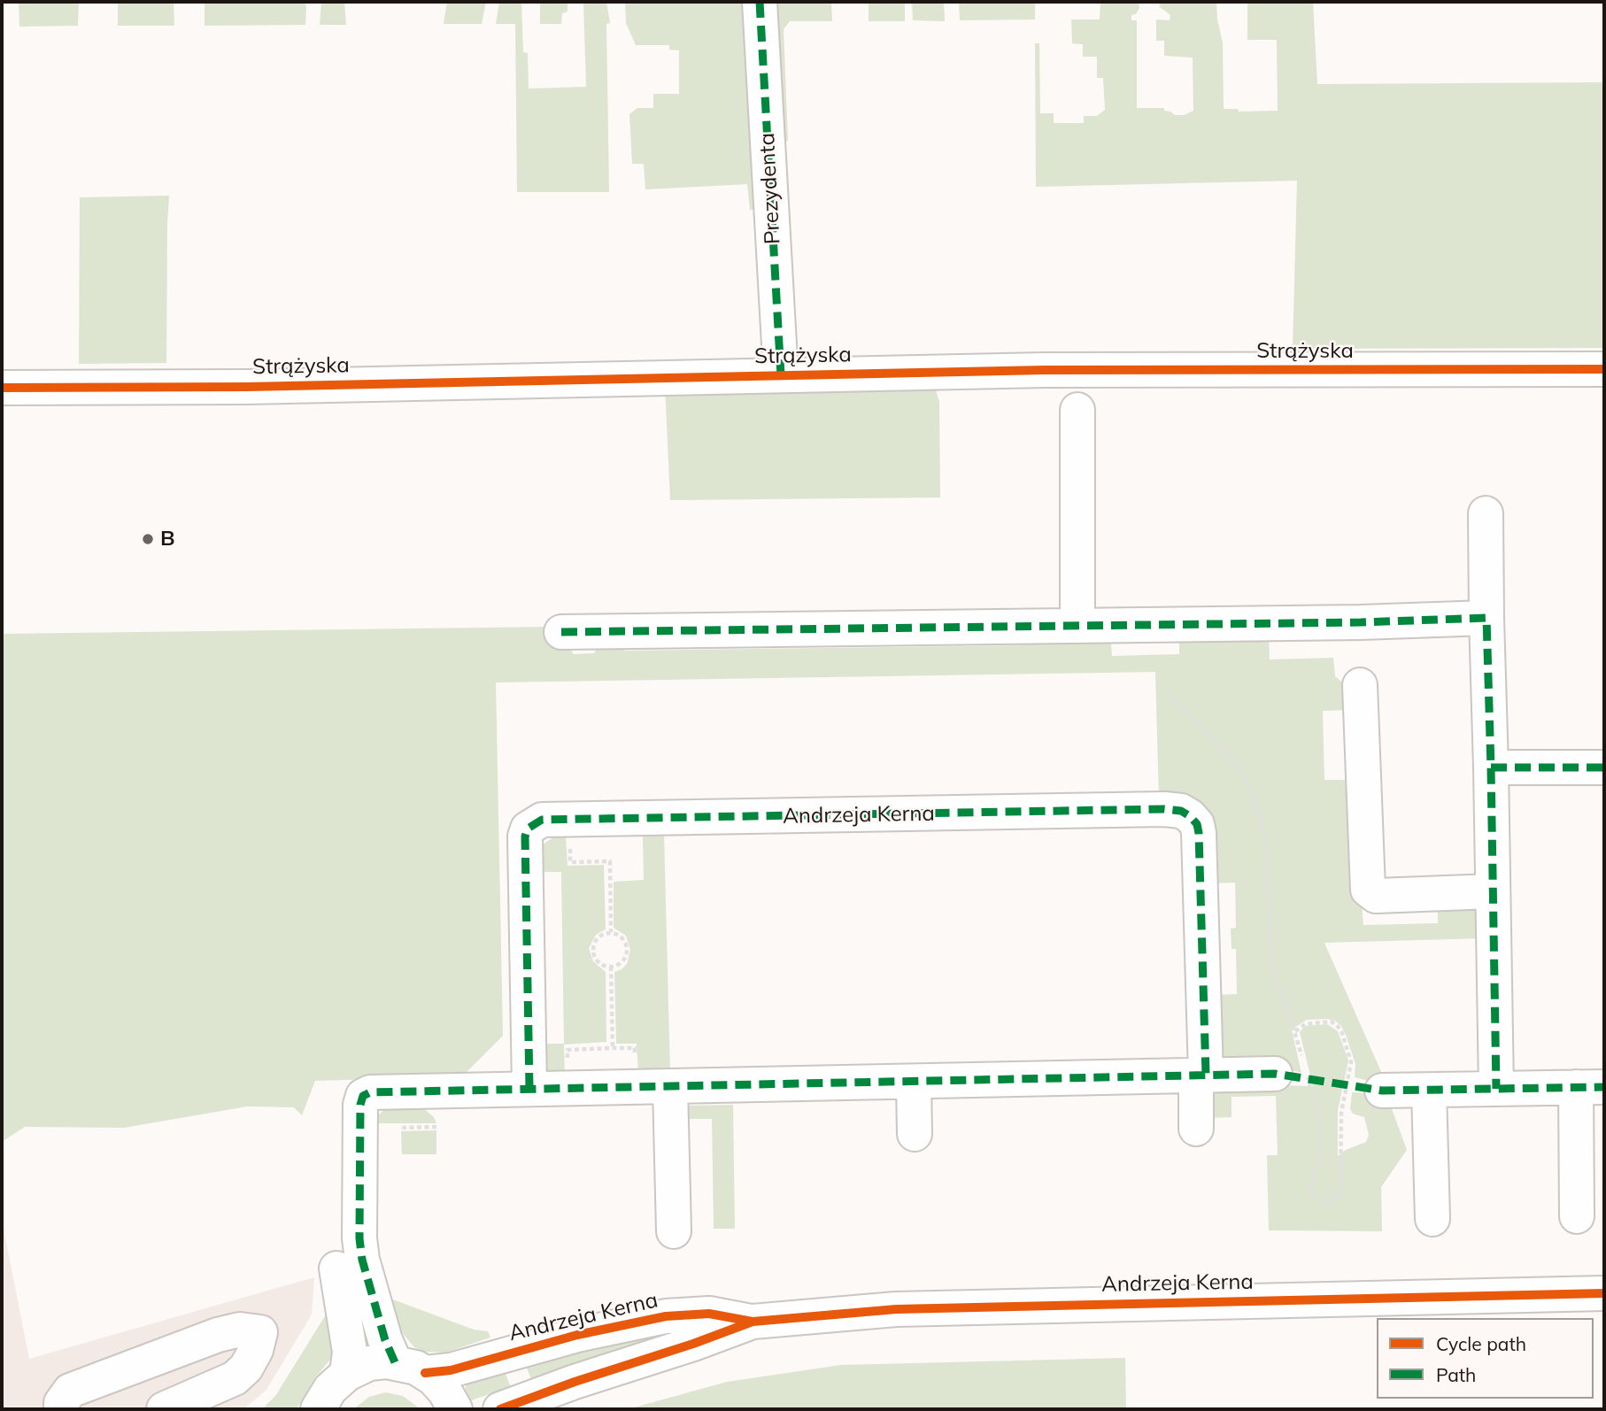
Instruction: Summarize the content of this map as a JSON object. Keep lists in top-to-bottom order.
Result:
{
  "streets": {
    "street": ["Prezydenta", "Strążyska", "Andrzeja Kerna"]
  },
  "crossings": [
    ["Prezydenta", "Strążyska"]
  ],
  "places": ["B"],
  "legend": ["Cycle path", "Path"]
}
